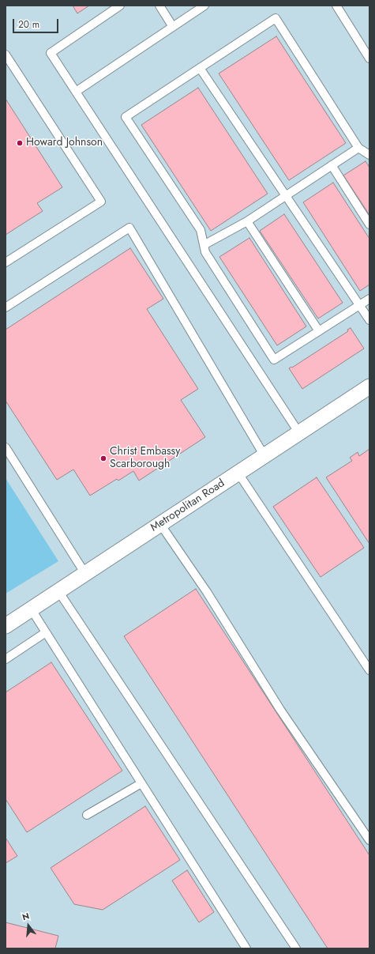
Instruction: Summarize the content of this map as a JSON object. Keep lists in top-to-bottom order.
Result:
{
  "streets": {
    "street": ["Metropolitan Road"]
  },
  "places": ["Howard Johnson", "Christ Embassy Scarborough"],
  "scale_bar": "20 m",
  "north": "top"
}
